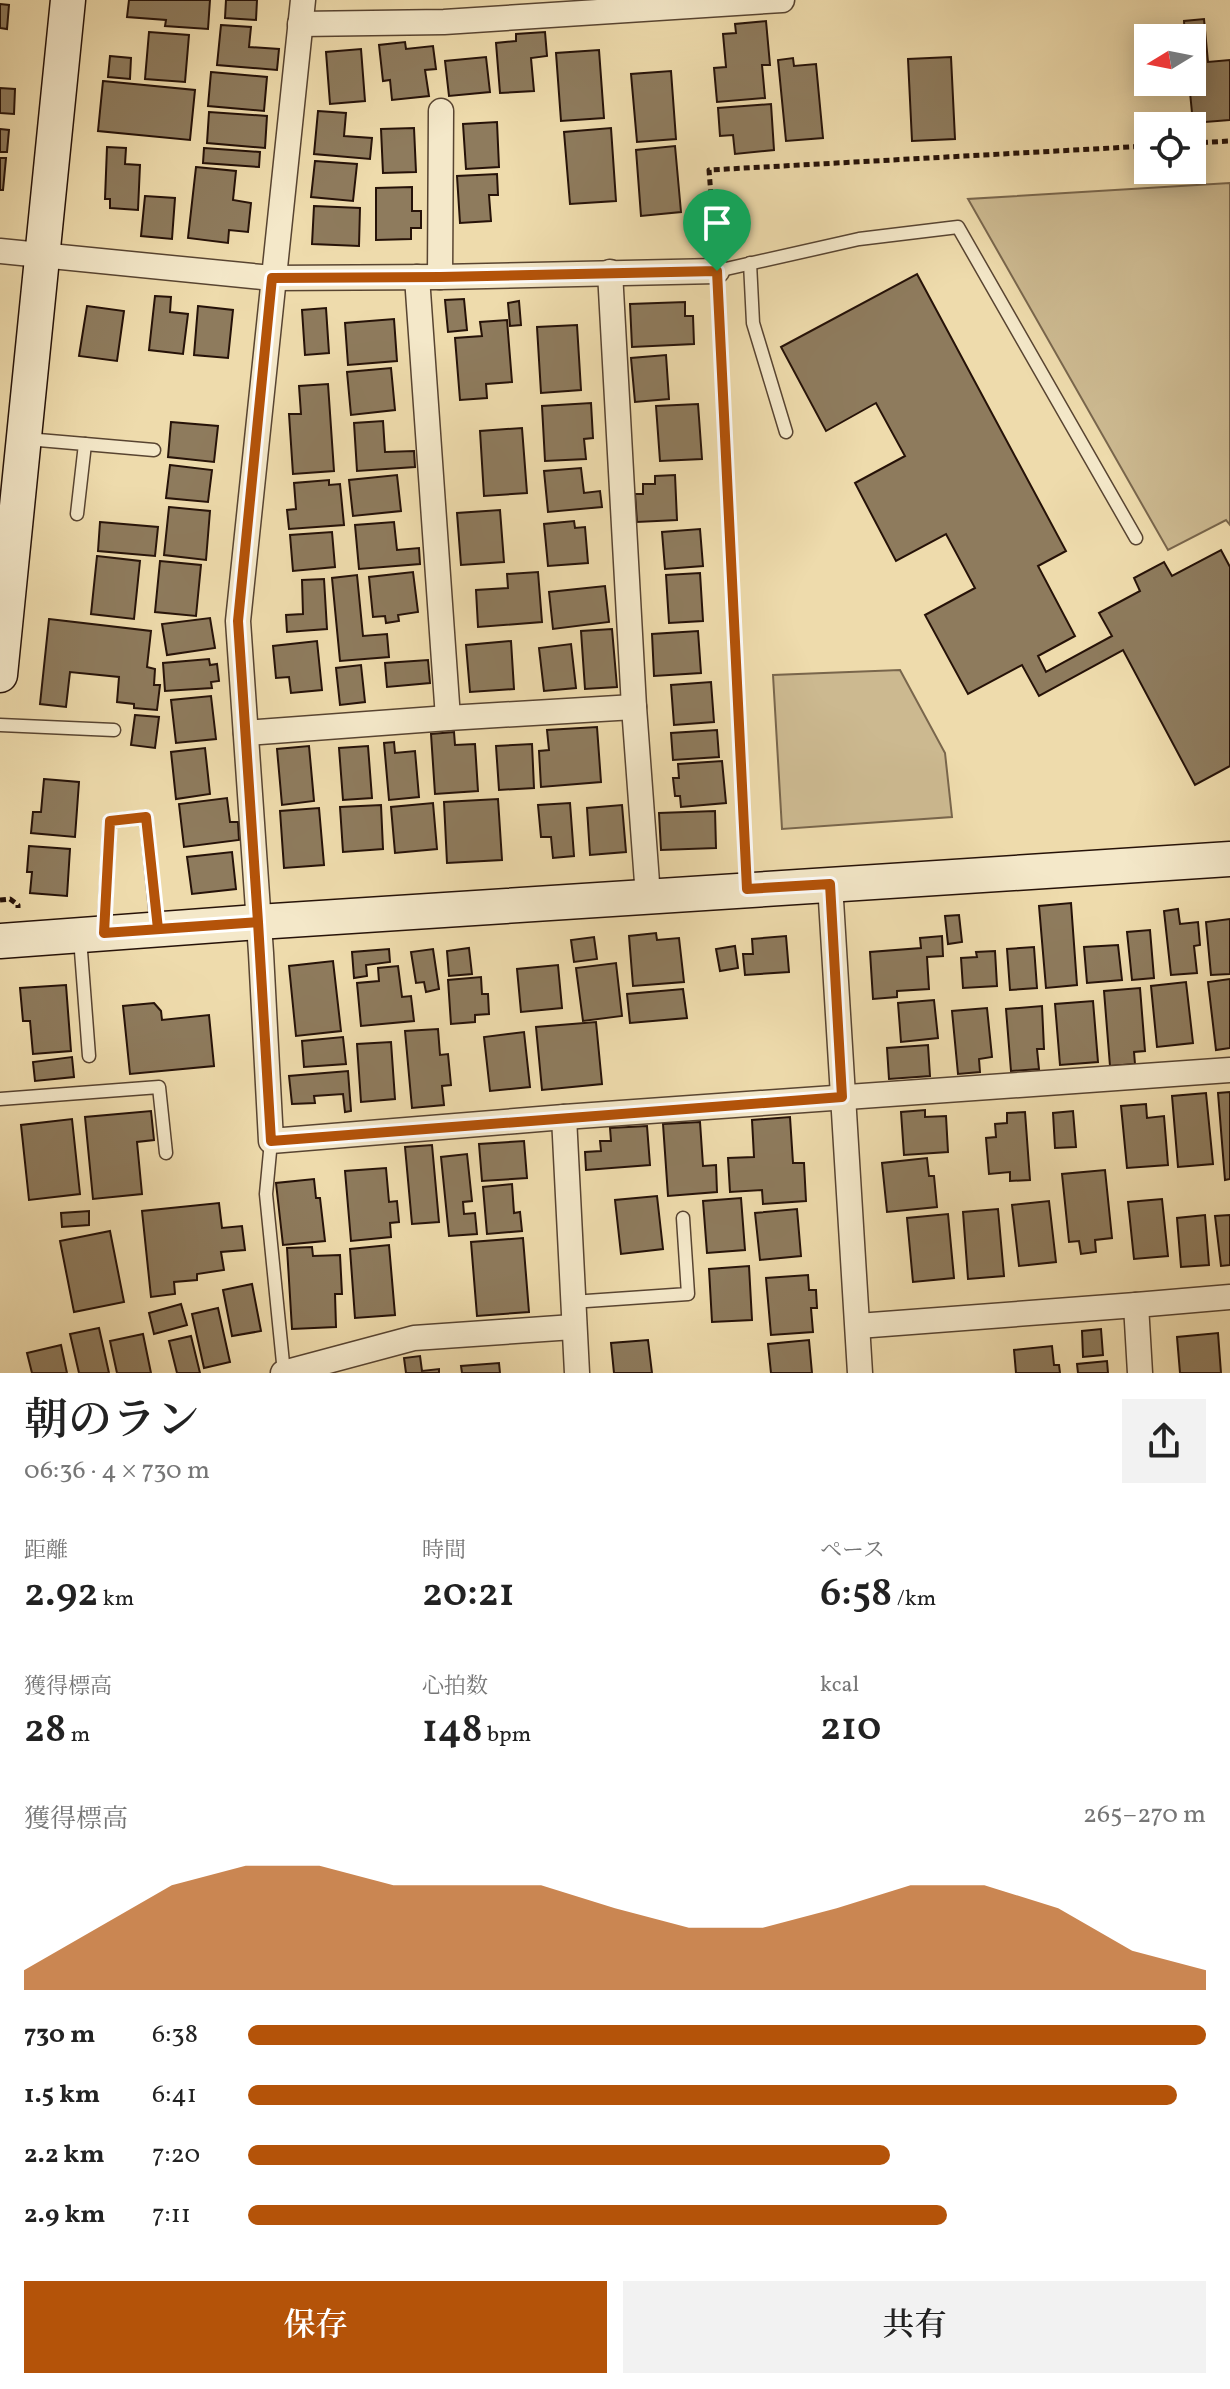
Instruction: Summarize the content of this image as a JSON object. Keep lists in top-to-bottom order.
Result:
{
  "north": "left",
  "page": {
    "heading": ["朝のラン", "06:36 · 4 × 730 m"],
    "stats": [
      ["距離", "2.92 km"],
      ["時間", "20:21"],
      ["ペース", "6:58 /km"],
      ["獲得標高", "28 m"],
      ["心拍数", "148 bpm"],
      ["kcal", "210"]
    ],
    "chart": ["獲得標高", "265–270 m"],
    "list": [
      {
        "name": "730 m",
        "note": "6:38"
      },
      {
        "name": "1.5 km",
        "note": "6:41"
      },
      {
        "name": "2.2 km",
        "note": "7:20"
      },
      {
        "name": "2.9 km",
        "note": "7:11"
      }
    ],
    "buttons": ["保存", "共有"]
  }
}
